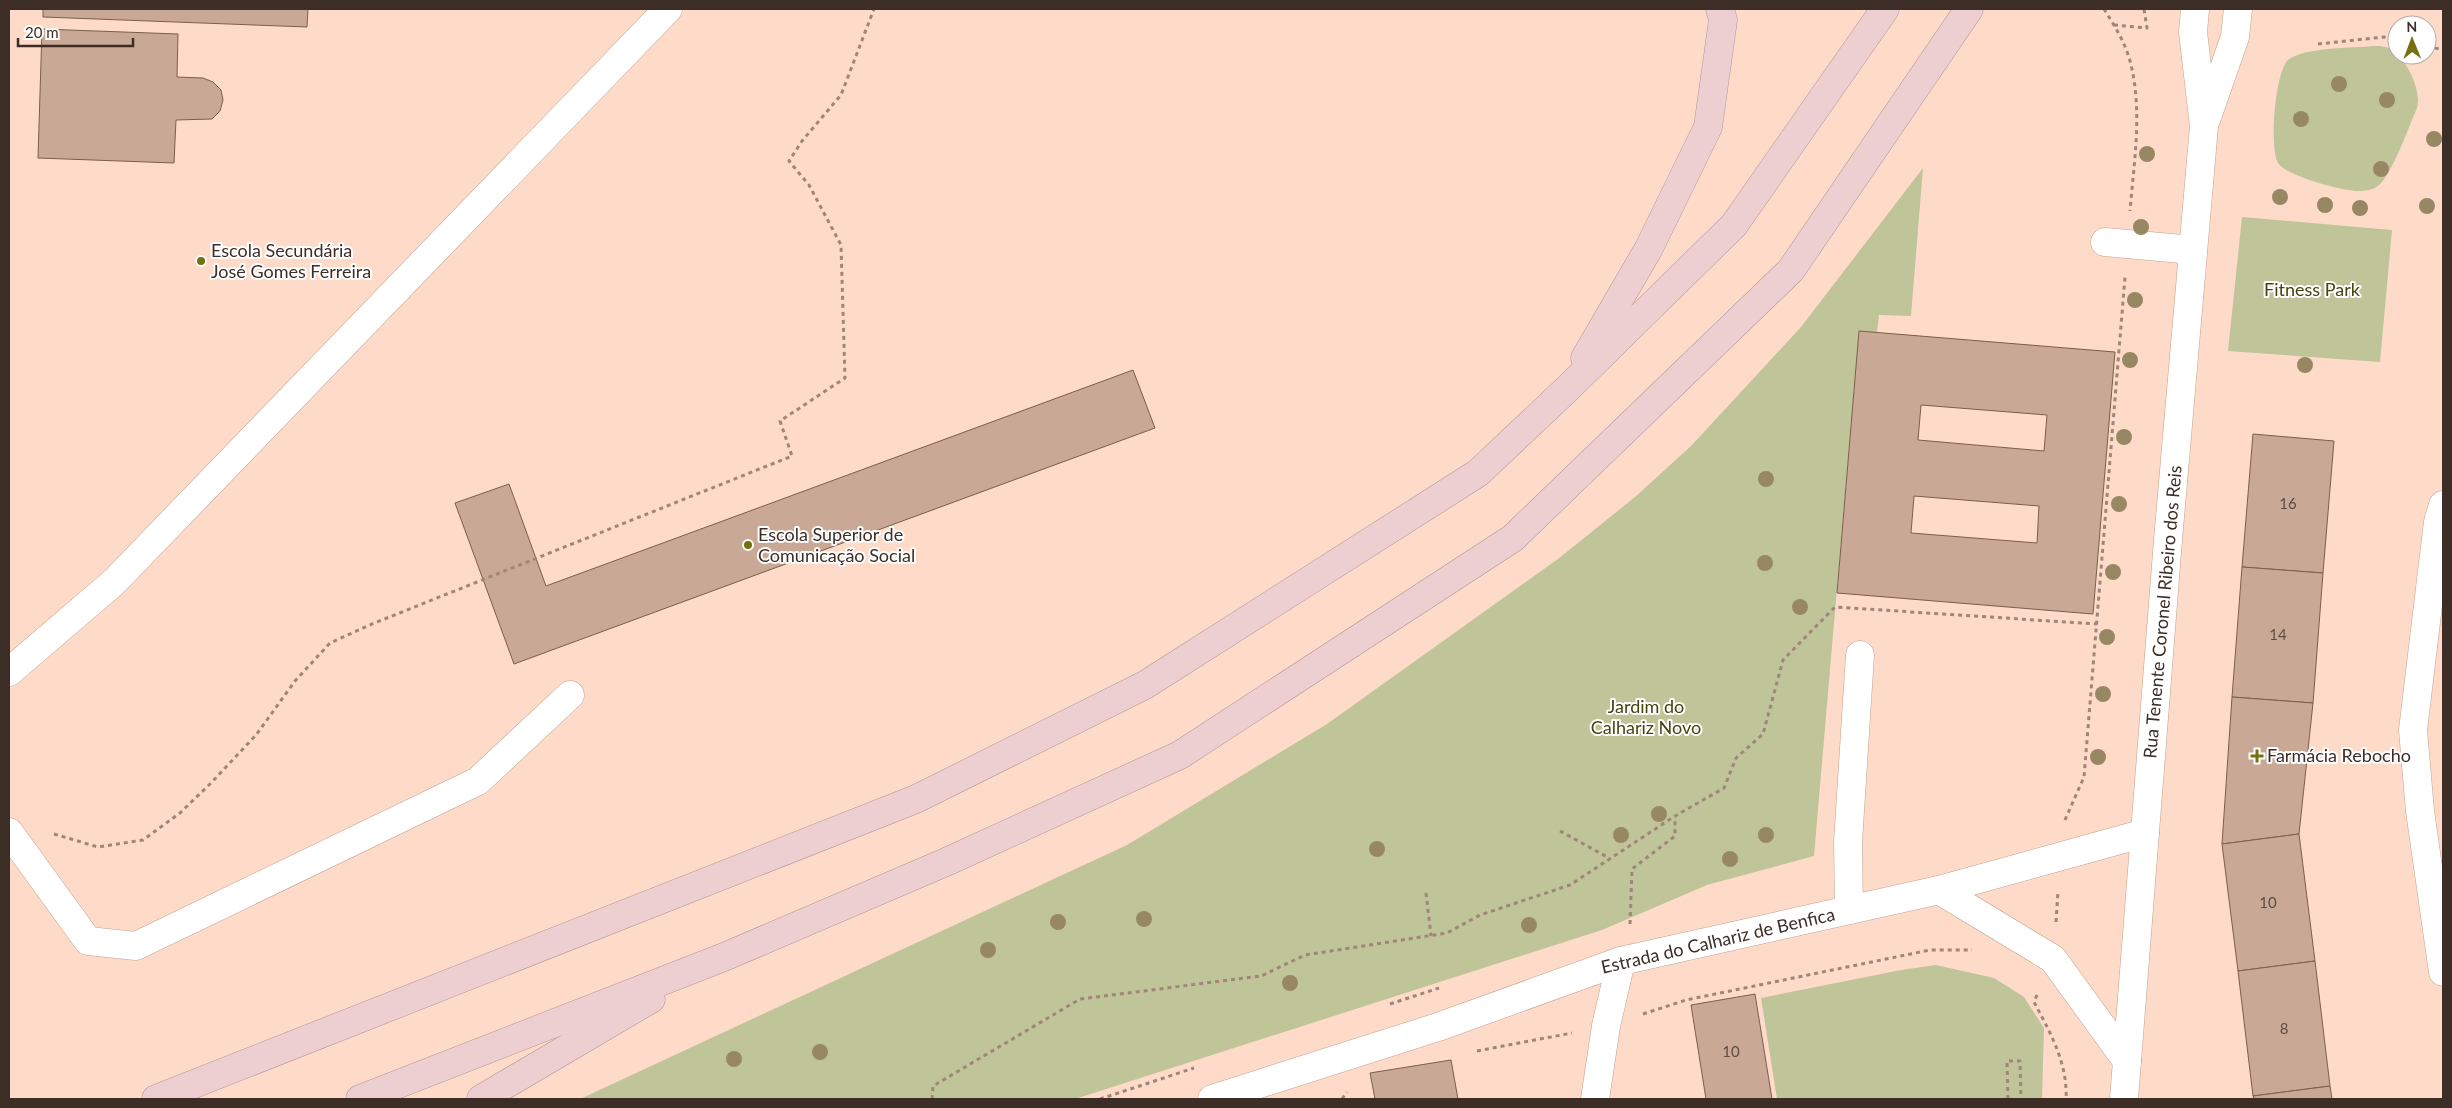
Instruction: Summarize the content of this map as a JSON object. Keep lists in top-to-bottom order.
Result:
{
  "streets": {
    "street": ["Rua Tenente Coronel Ribeiro dos Reis", "Estrada do Calhariz de Benfica"]
  },
  "crossings": [
    ["Rua Tenente Coronel Ribeiro dos Reis", "Estrada do Calhariz de Benfica"]
  ],
  "parks": ["Fitness Park", "Jardim do Calhariz Novo"],
  "places": {
    "other": ["Escola Secundária José Gomes Ferreira", "Escola Superior de Comunicação Social"],
    "health": ["Farmácia Rebocho"]
  },
  "house_numbers": [
    "16",
    "14",
    "10",
    "8",
    "10"
  ],
  "scale_bar": "20 m",
  "north": "top"
}
